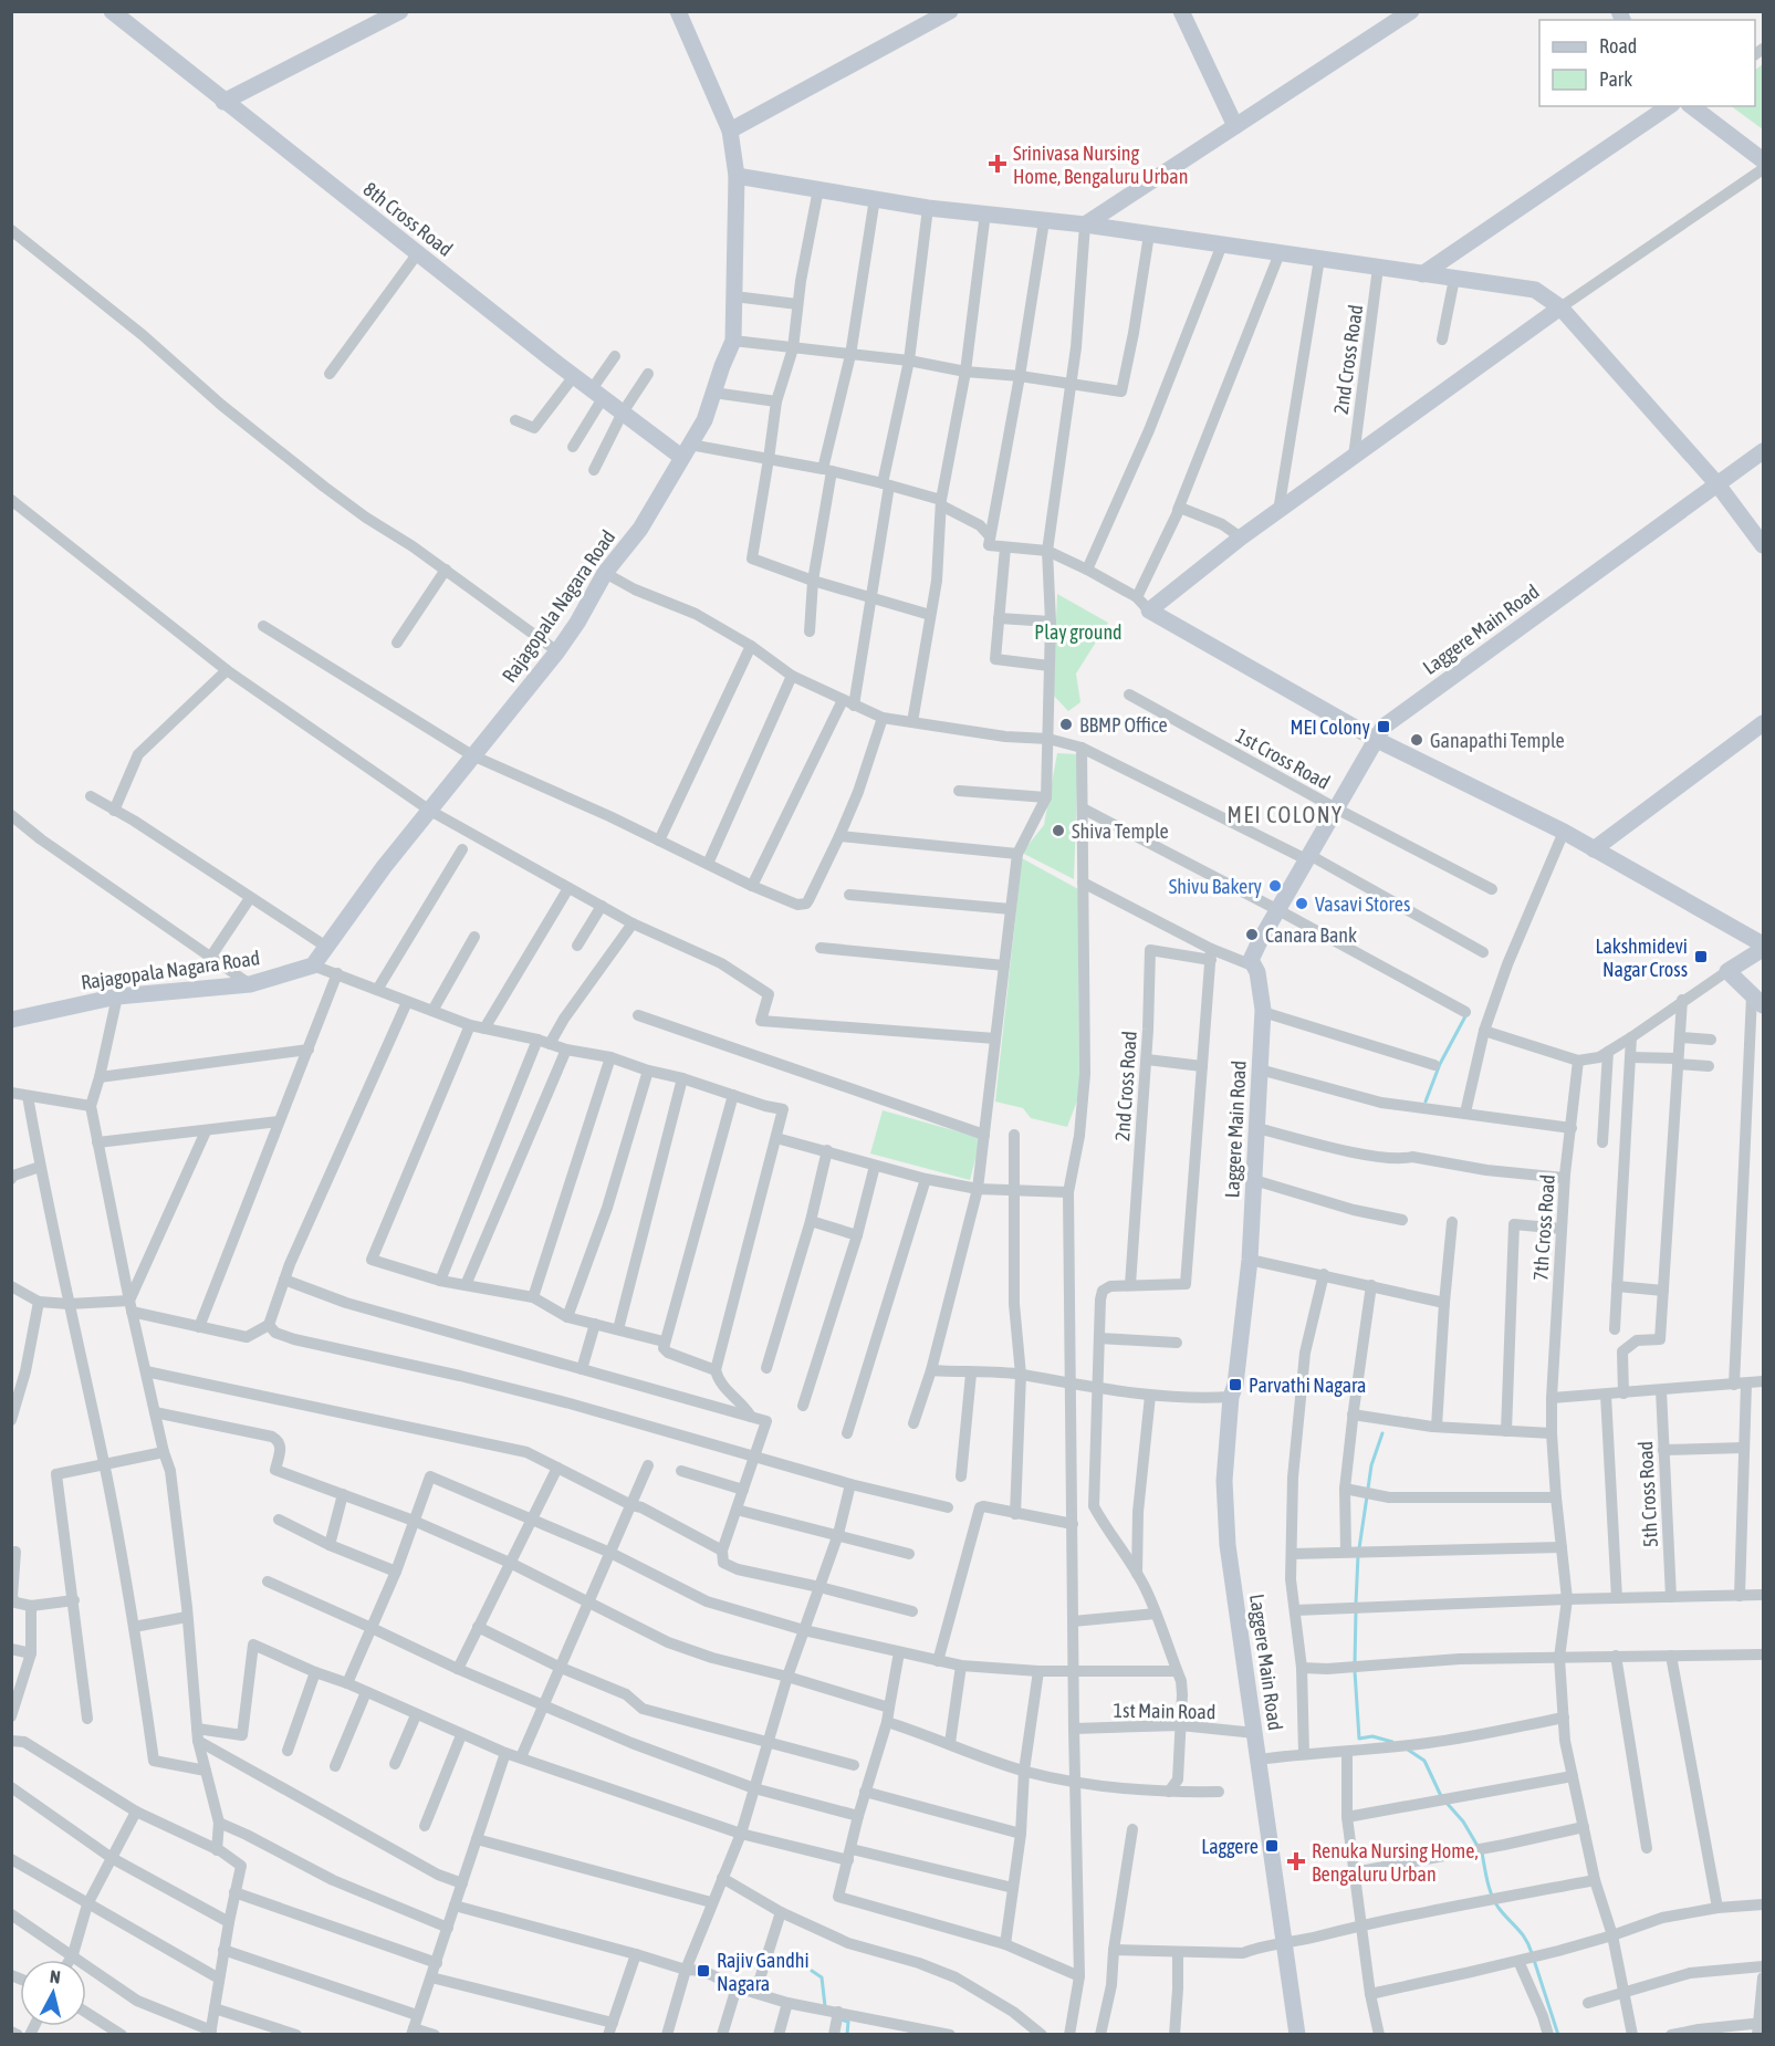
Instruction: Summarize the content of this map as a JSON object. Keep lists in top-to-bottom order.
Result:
{
  "streets": {
    "street": [
      "8th Cross Road",
      "2nd Cross Road",
      "Rajagopala Nagara Road",
      "Laggere Main Road",
      "1st Cross Road",
      "7th Cross Road",
      "5th Cross Road",
      "1st Main Road"
    ]
  },
  "crossings": [
    ["8th Cross Road", "Rajagopala Nagara Road"],
    ["Laggere Main Road", "1st Cross Road"],
    ["Laggere Main Road", "1st Main Road"]
  ],
  "districts": ["MEI COLONY"],
  "parks": ["Play ground"],
  "places": {
    "health": ["Srinivasa Nursing Home, Bengaluru Urban", "Renuka Nursing Home, Bengaluru Urban"],
    "other": [
      "BBMP Office",
      "Ganapathi Temple",
      "Shiva Temple",
      "Shivu Bakery",
      "Vasavi Stores",
      "Canara Bank"
    ],
    "transit": [
      "MEI Colony",
      "Lakshmidevi Nagar Cross",
      "Parvathi Nagara",
      "Laggere",
      "Rajiv Gandhi Nagara"
    ]
  },
  "legend": ["Road", "Park"],
  "north": "top"
}
